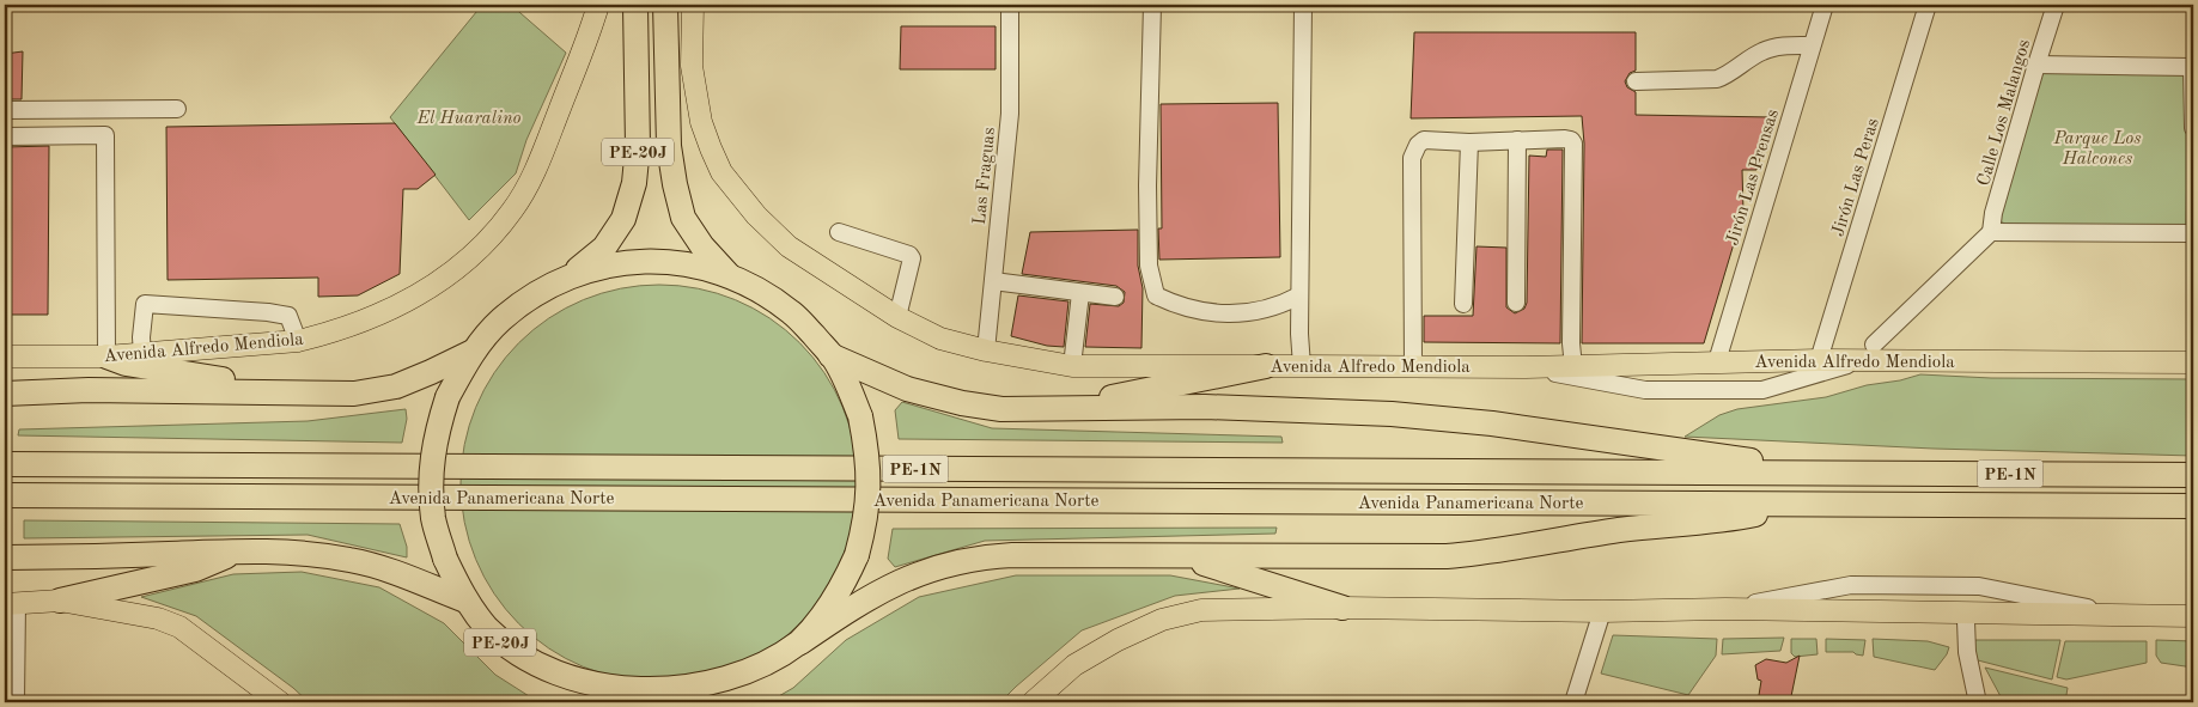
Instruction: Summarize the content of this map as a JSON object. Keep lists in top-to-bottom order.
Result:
{
  "streets": {
    "highway": ["PE-20J", "PE-1N", "Avenida Panamericana Norte"],
    "main road": ["Avenida Alfredo Mendiola"],
    "street": [
      "Calle Los Malangos",
      "Las Fraguas",
      "Jirón Las Prensas",
      "Jirón Las Peras"
    ]
  },
  "crossings": [
    ["Las Fraguas", "Avenida Alfredo Mendiola"],
    ["Jirón Las Prensas", "Avenida Alfredo Mendiola"],
    ["Jirón Las Peras", "Avenida Alfredo Mendiola"],
    ["PE-1N", "Avenida Panamericana Norte"]
  ],
  "parks": ["El Huaralino", "Parque Los Halcones"]
}
